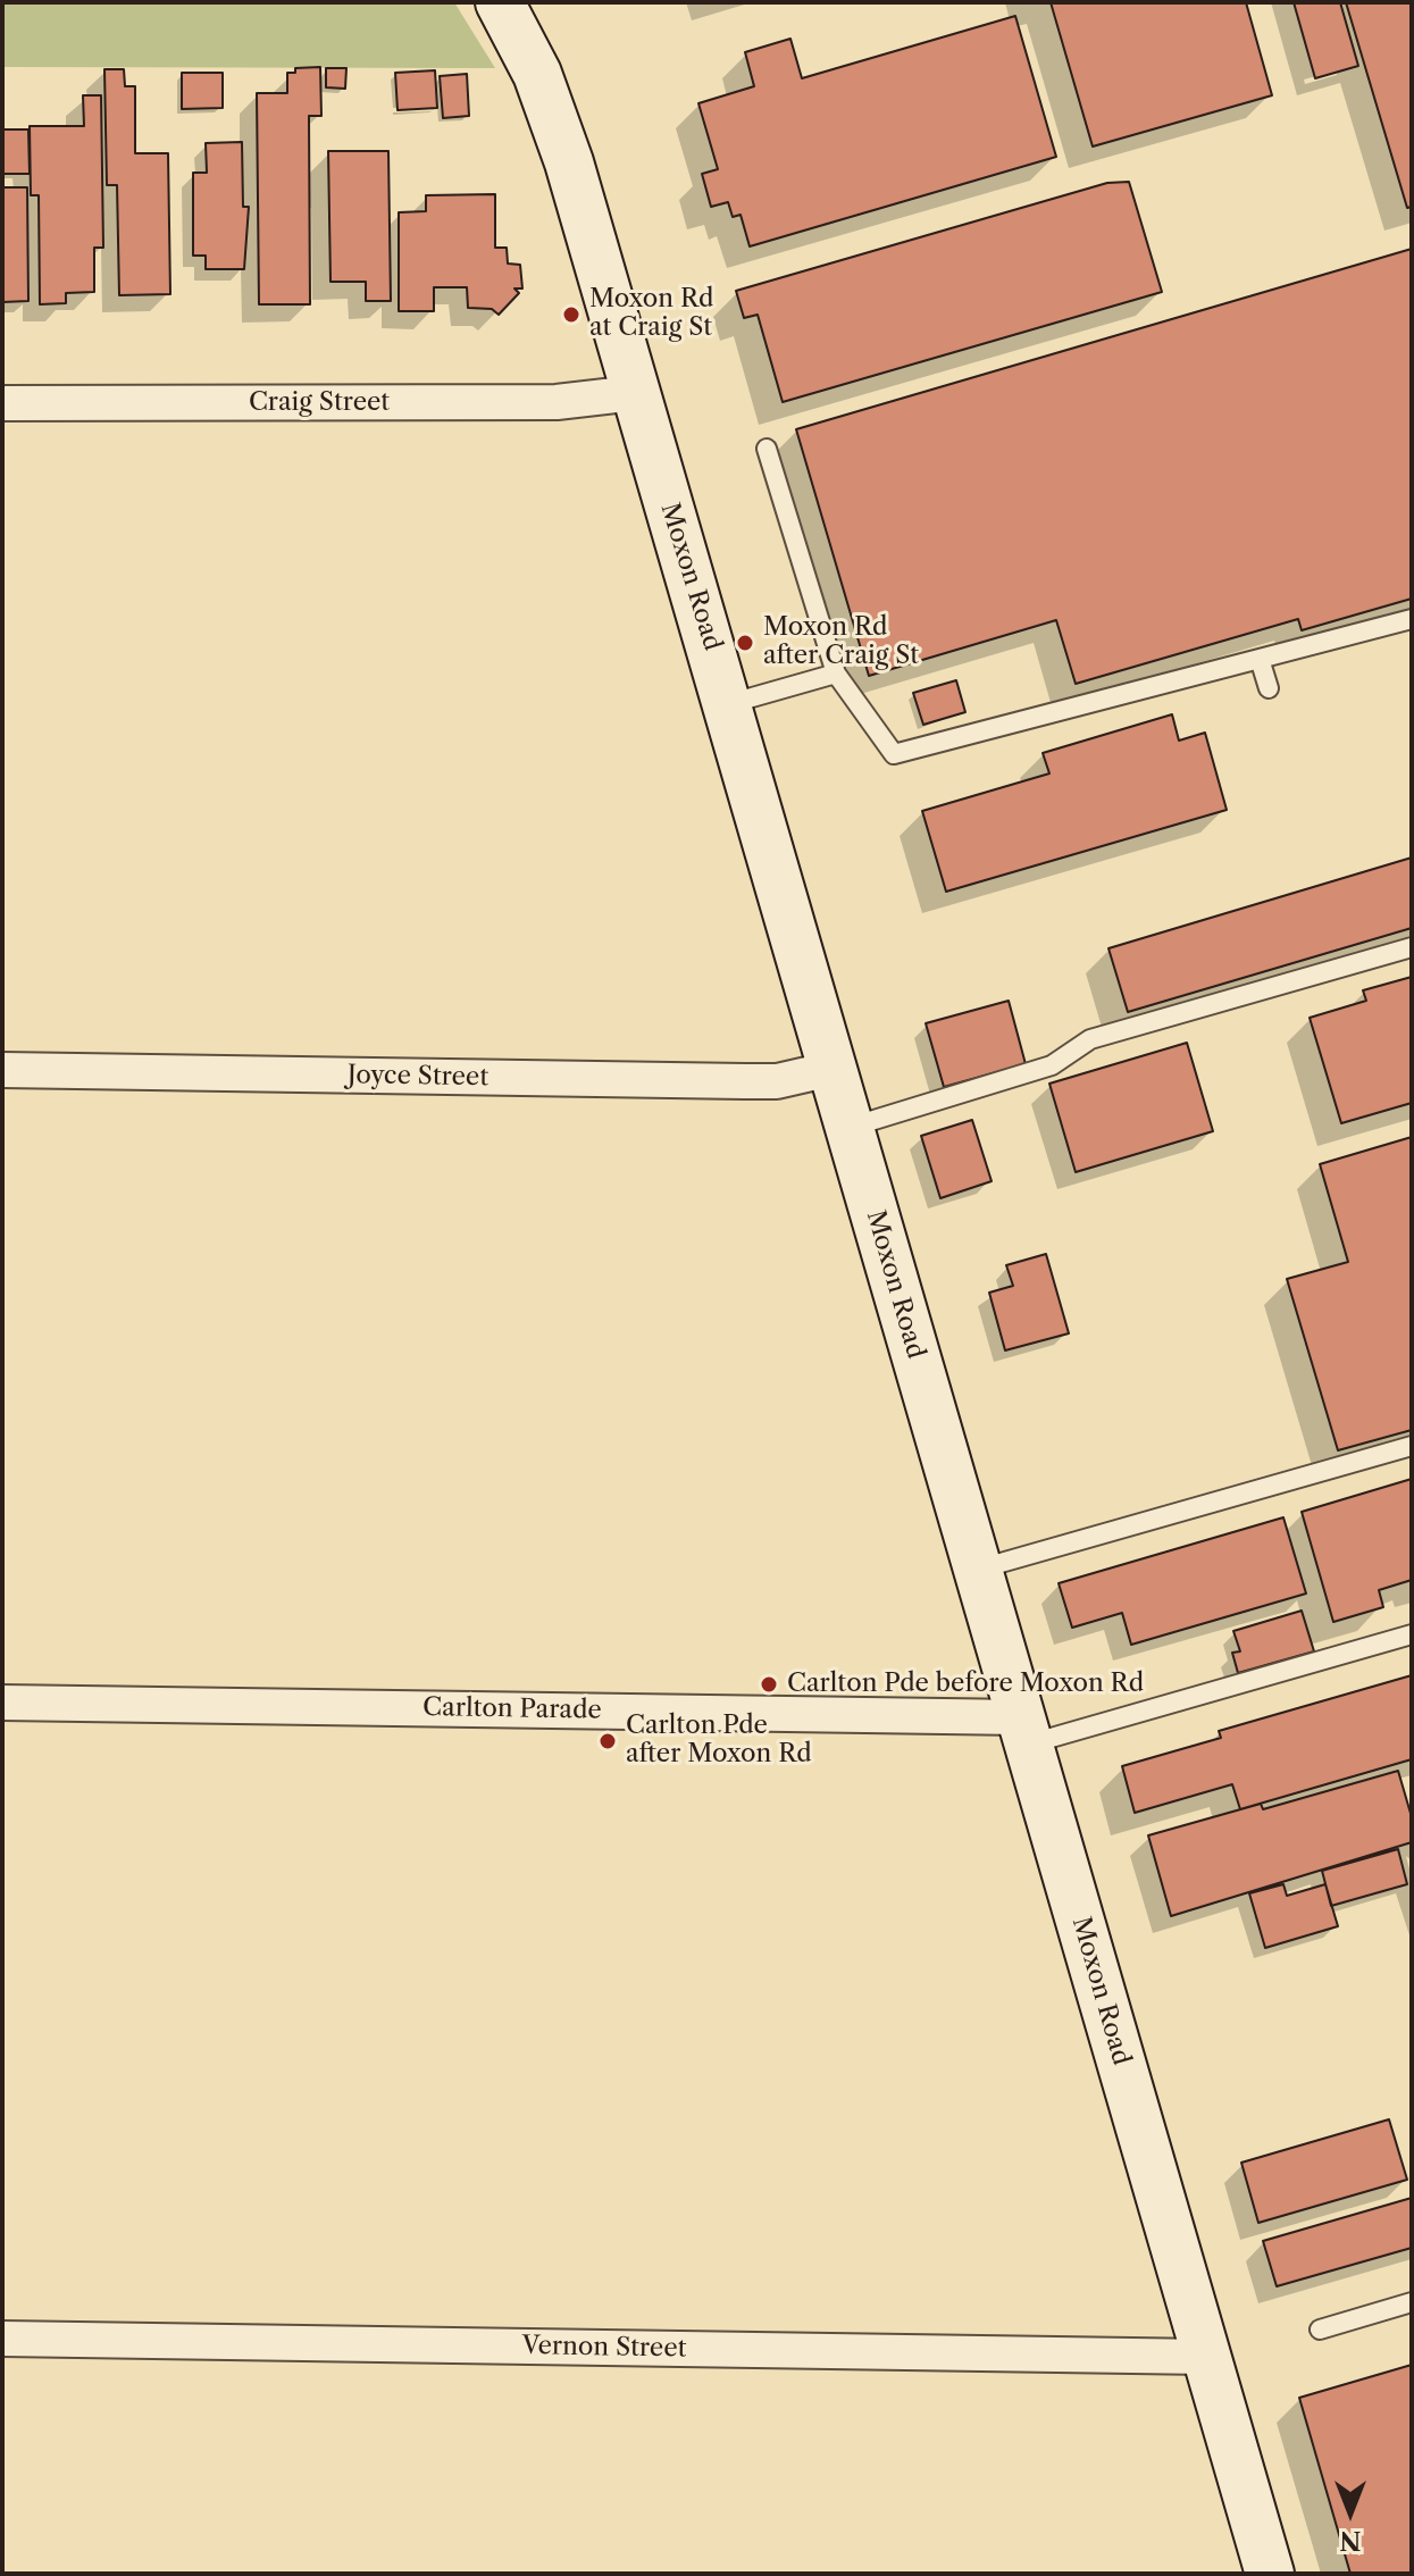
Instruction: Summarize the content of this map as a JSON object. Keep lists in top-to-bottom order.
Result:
{
  "streets": {
    "main road": ["Moxon Road"],
    "street": [
      "Craig Street",
      "Joyce Street",
      "Carlton Parade",
      "Vernon Street"
    ]
  },
  "crossings": [
    ["Craig Street", "Moxon Road"],
    ["Moxon Road", "Joyce Street"],
    ["Moxon Road", "Carlton Parade"],
    ["Moxon Road", "Vernon Street"]
  ],
  "places": [
    "Moxon Rd at Craig St",
    "Moxon Rd after Craig St",
    "Carlton Pde before Moxon Rd",
    "Carlton Pde after Moxon Rd"
  ],
  "north": "bottom"
}
